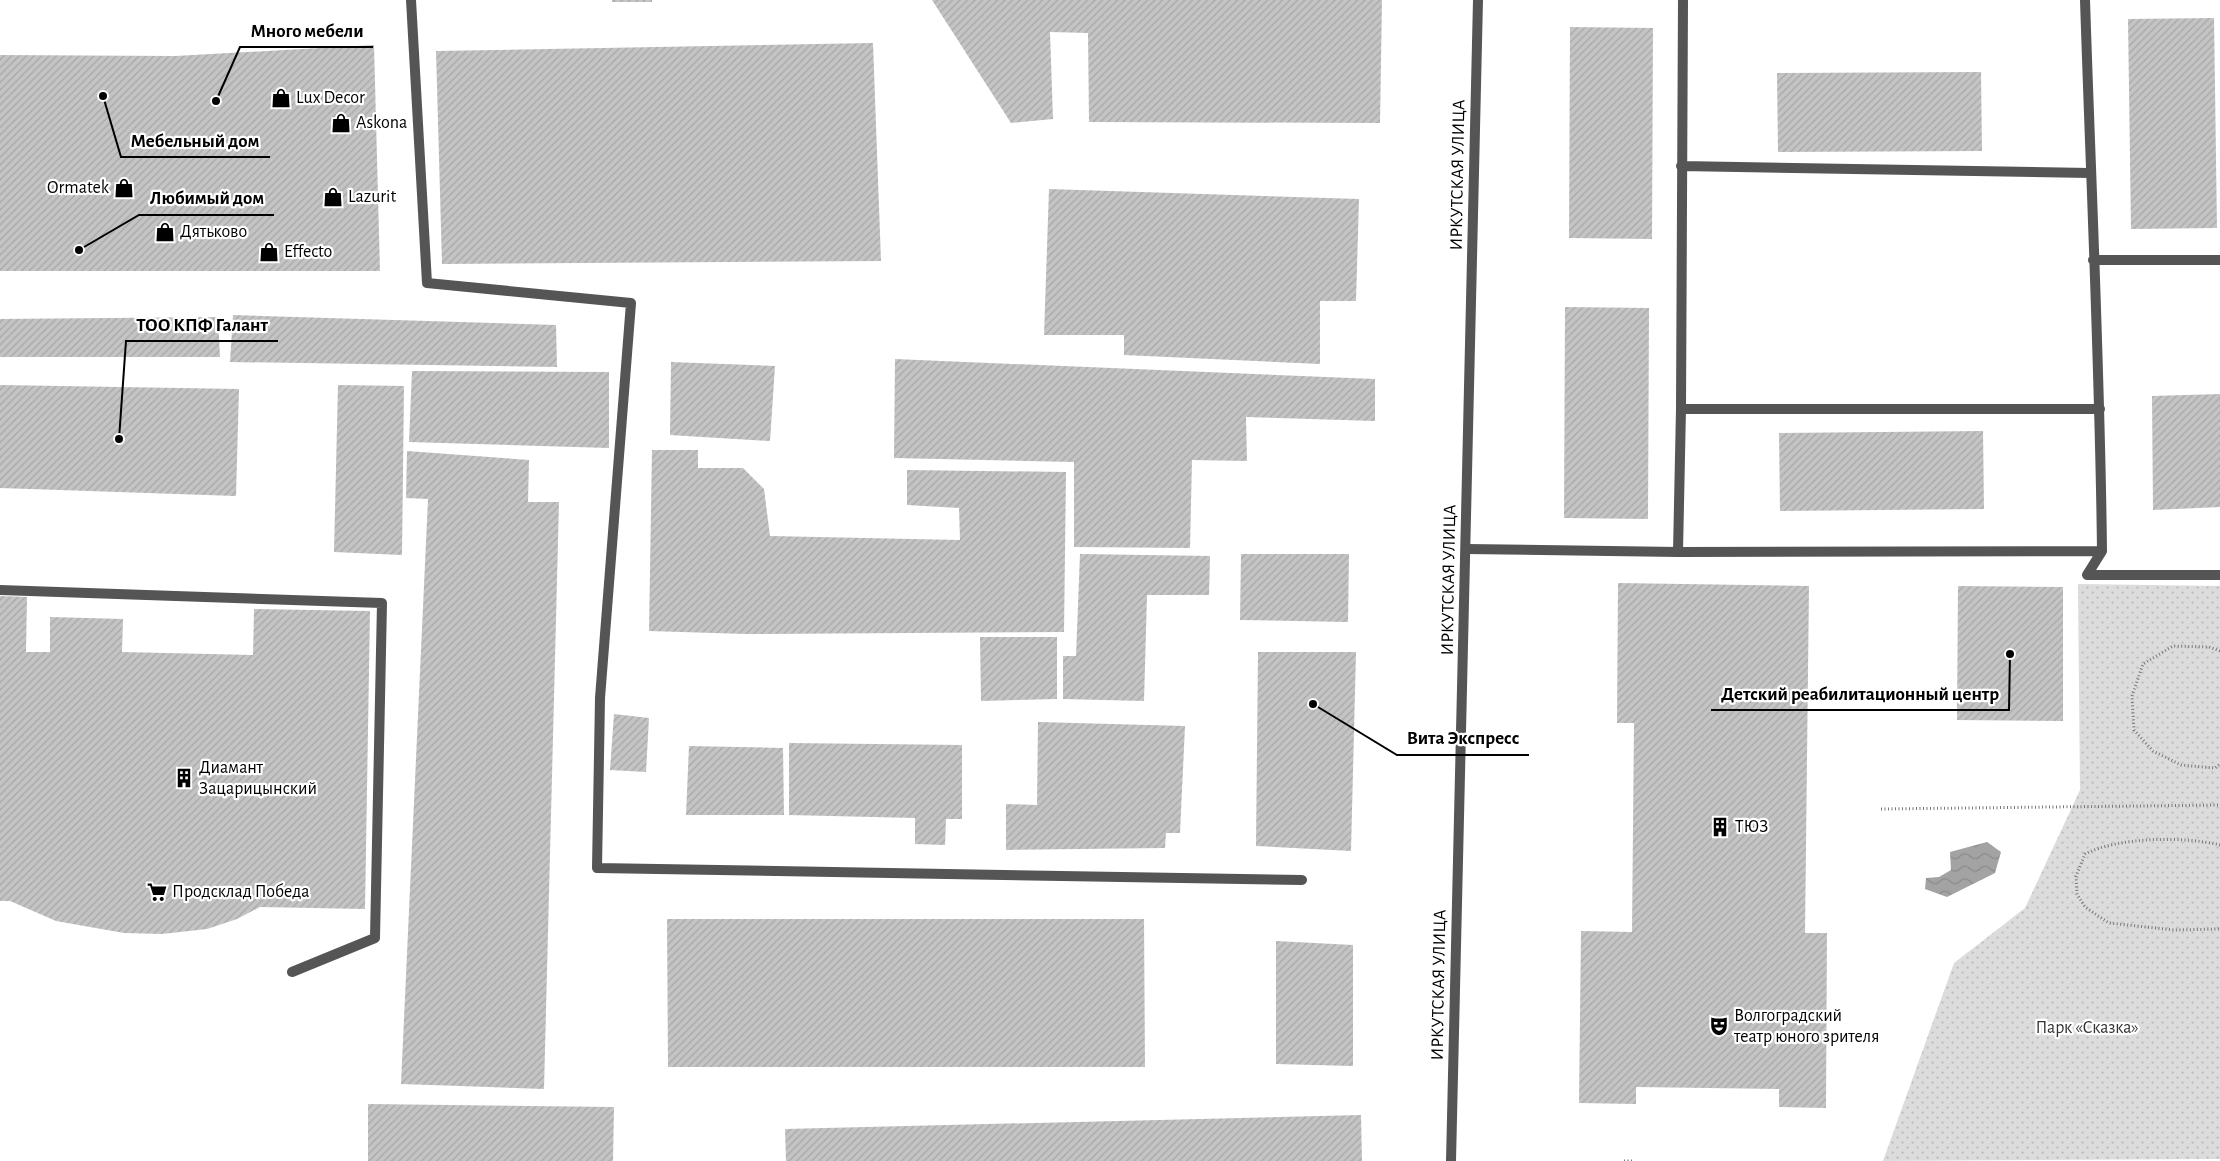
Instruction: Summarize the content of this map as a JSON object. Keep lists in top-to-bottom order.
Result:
{
  "streets": {
    "street": ["ИРКУТСКАЯ УЛИЦА"]
  },
  "parks": ["Парк «Сказка»"],
  "places": {
    "other": [
      "Мебельный дом",
      "Много мебели",
      "Любимый дом",
      "ТОО КПФ Галант",
      "Детский реабилитационный центр",
      "Вита Экспресс"
    ],
    "shop": [
      "Lux Decor",
      "Askona",
      "Ormatek",
      "Lazurit",
      "Дятьково",
      "Effecto"
    ],
    "building": ["Диамант Зацарицынский", "ТЮЗ"],
    "supermarket": ["Продсклад Победа"],
    "theatre": ["Волгоградский театр юного зрителя"]
  }
}
